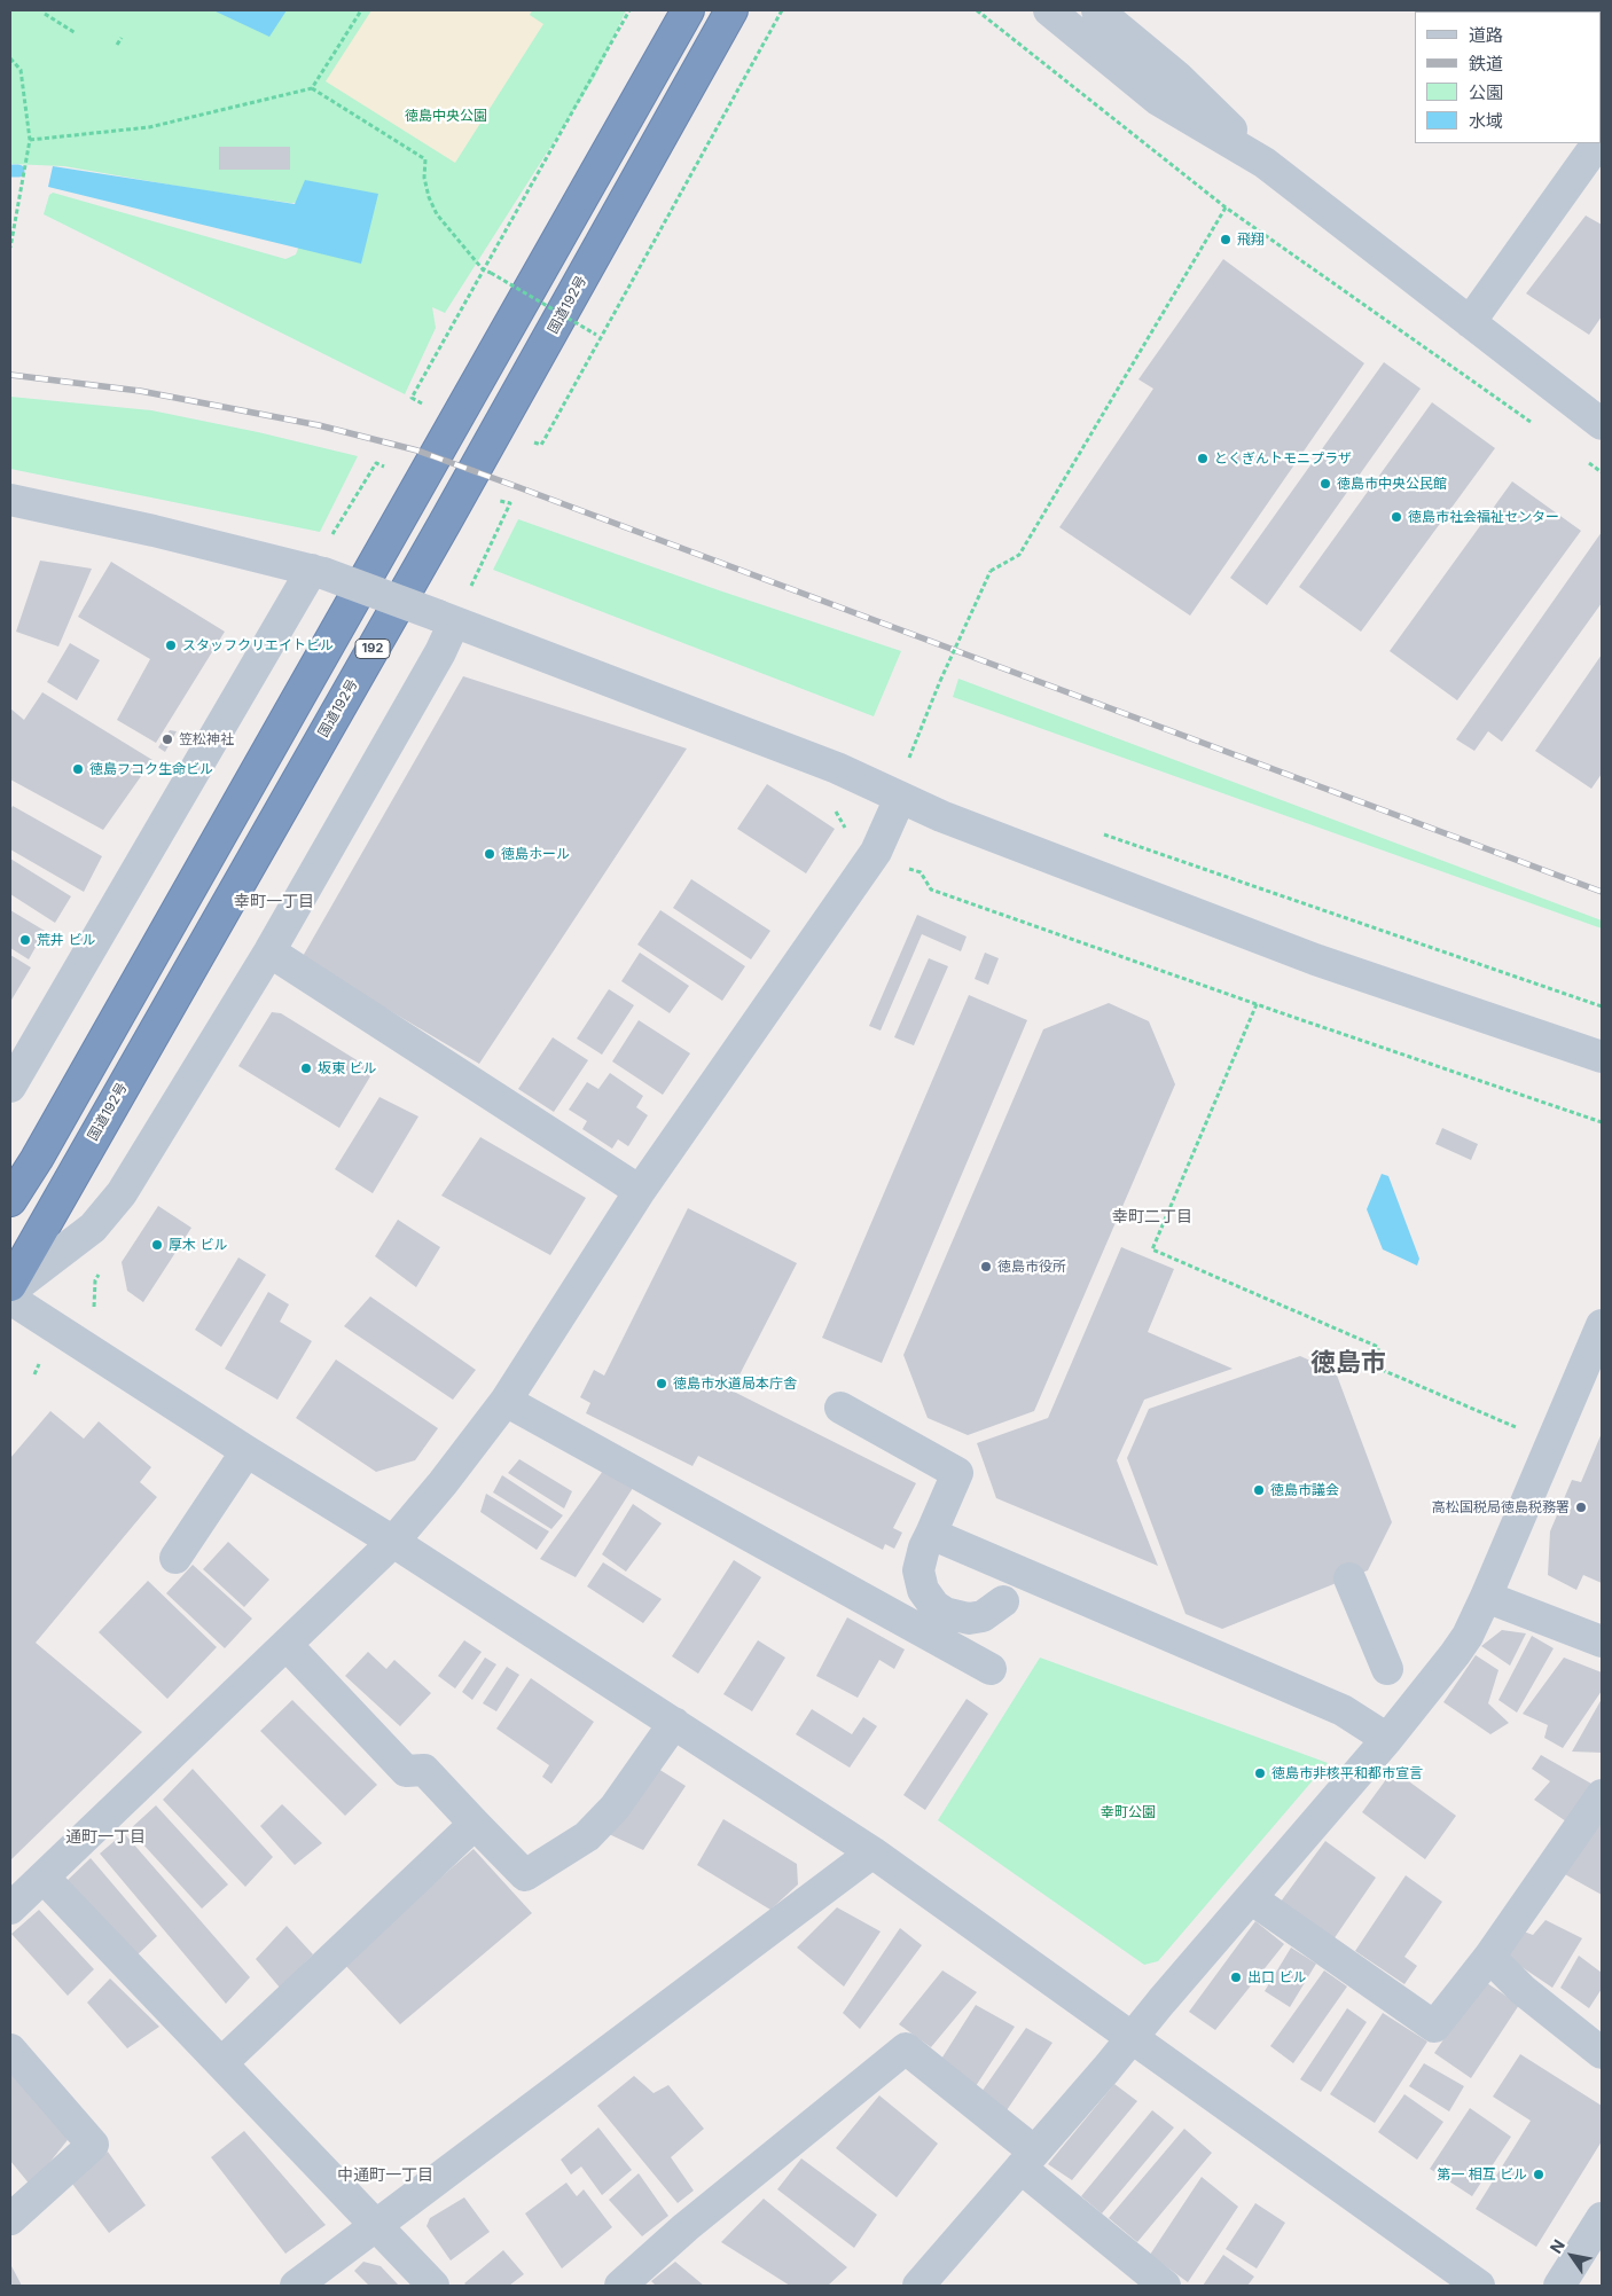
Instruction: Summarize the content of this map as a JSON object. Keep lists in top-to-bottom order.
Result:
{
  "streets": {
    "highway": ["国道192号", "192"]
  },
  "districts": [
    "幸町一丁目",
    "幸町二丁目",
    "徳島市",
    "通町一丁目",
    "中通町一丁目"
  ],
  "parks": ["徳島中央公園", "幸町公園"],
  "places": [
    "飛翔",
    "とくぎんトモニプラザ",
    "徳島市中央公民館",
    "徳島市社会福祉センター",
    "スタッフクリエイトビル",
    "笠松神社",
    "徳島フコク生命ビル",
    "徳島ホール",
    "荒井 ビル",
    "坂東 ビル",
    "厚木 ビル",
    "徳島市役所",
    "徳島市水道局本庁舎",
    "徳島市議会",
    "高松国税局徳島税務署",
    "徳島市非核平和都市宣言",
    "出口 ビル",
    "第一 相互 ビル"
  ],
  "legend": [
    "道路",
    "鉄道",
    "公園",
    "水域"
  ],
  "north": "top left"
}
